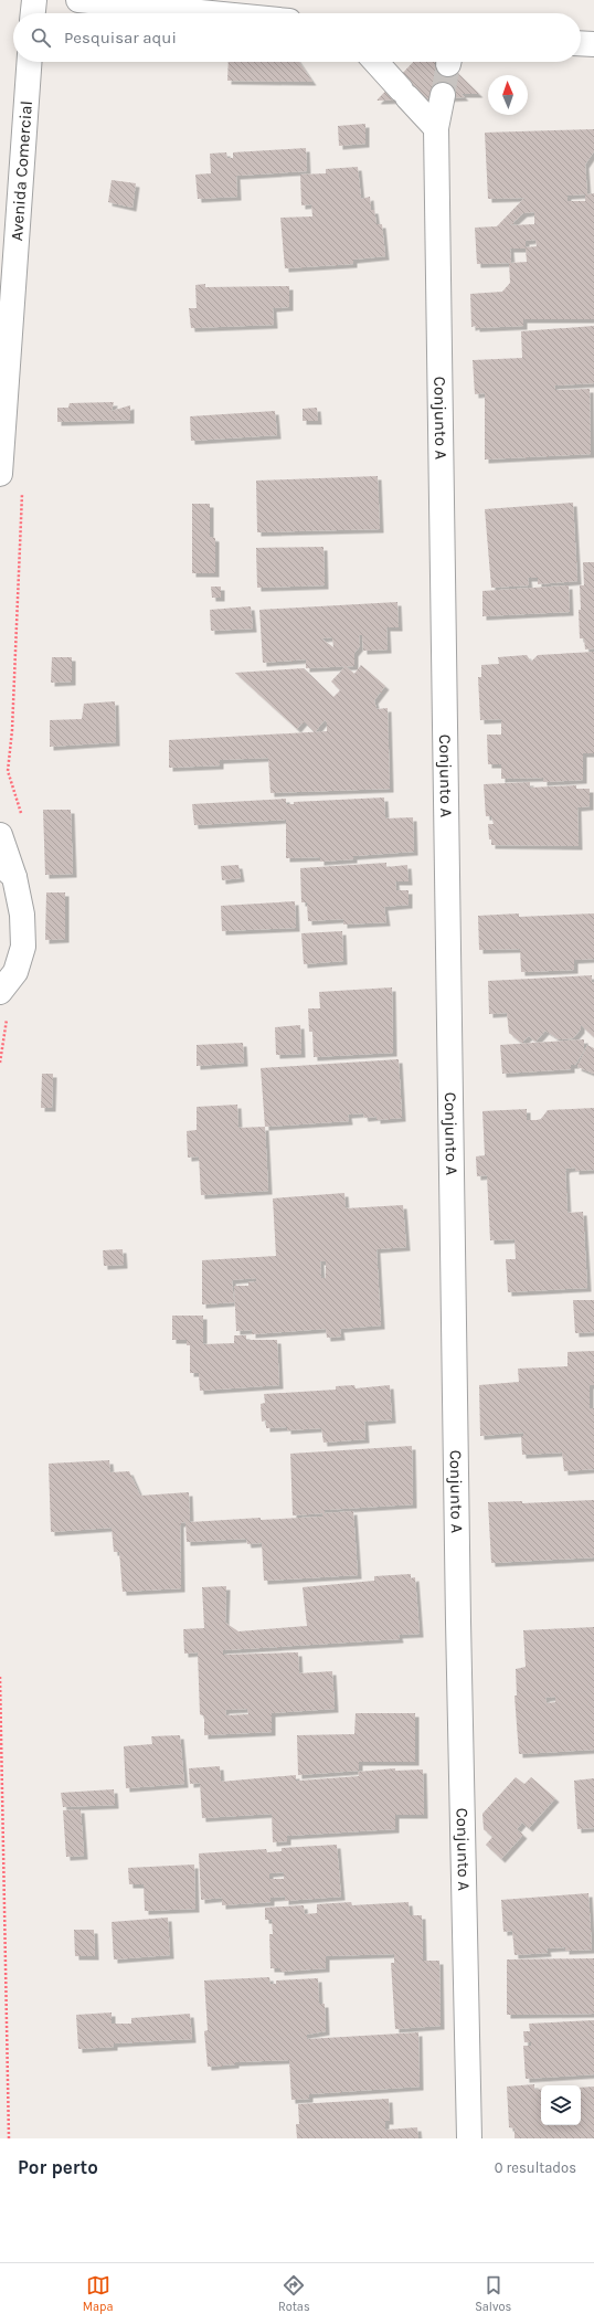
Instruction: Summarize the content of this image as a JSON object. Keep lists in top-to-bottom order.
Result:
{
  "streets": {
    "street": ["Avenida Comercial", "Conjunto A"]
  },
  "north": "top",
  "page": {
    "search": "Pesquisar aqui",
    "heading": ["Por perto", "0 resultados"],
    "nav": ["Mapa", "Rotas", "Salvos"]
  }
}
